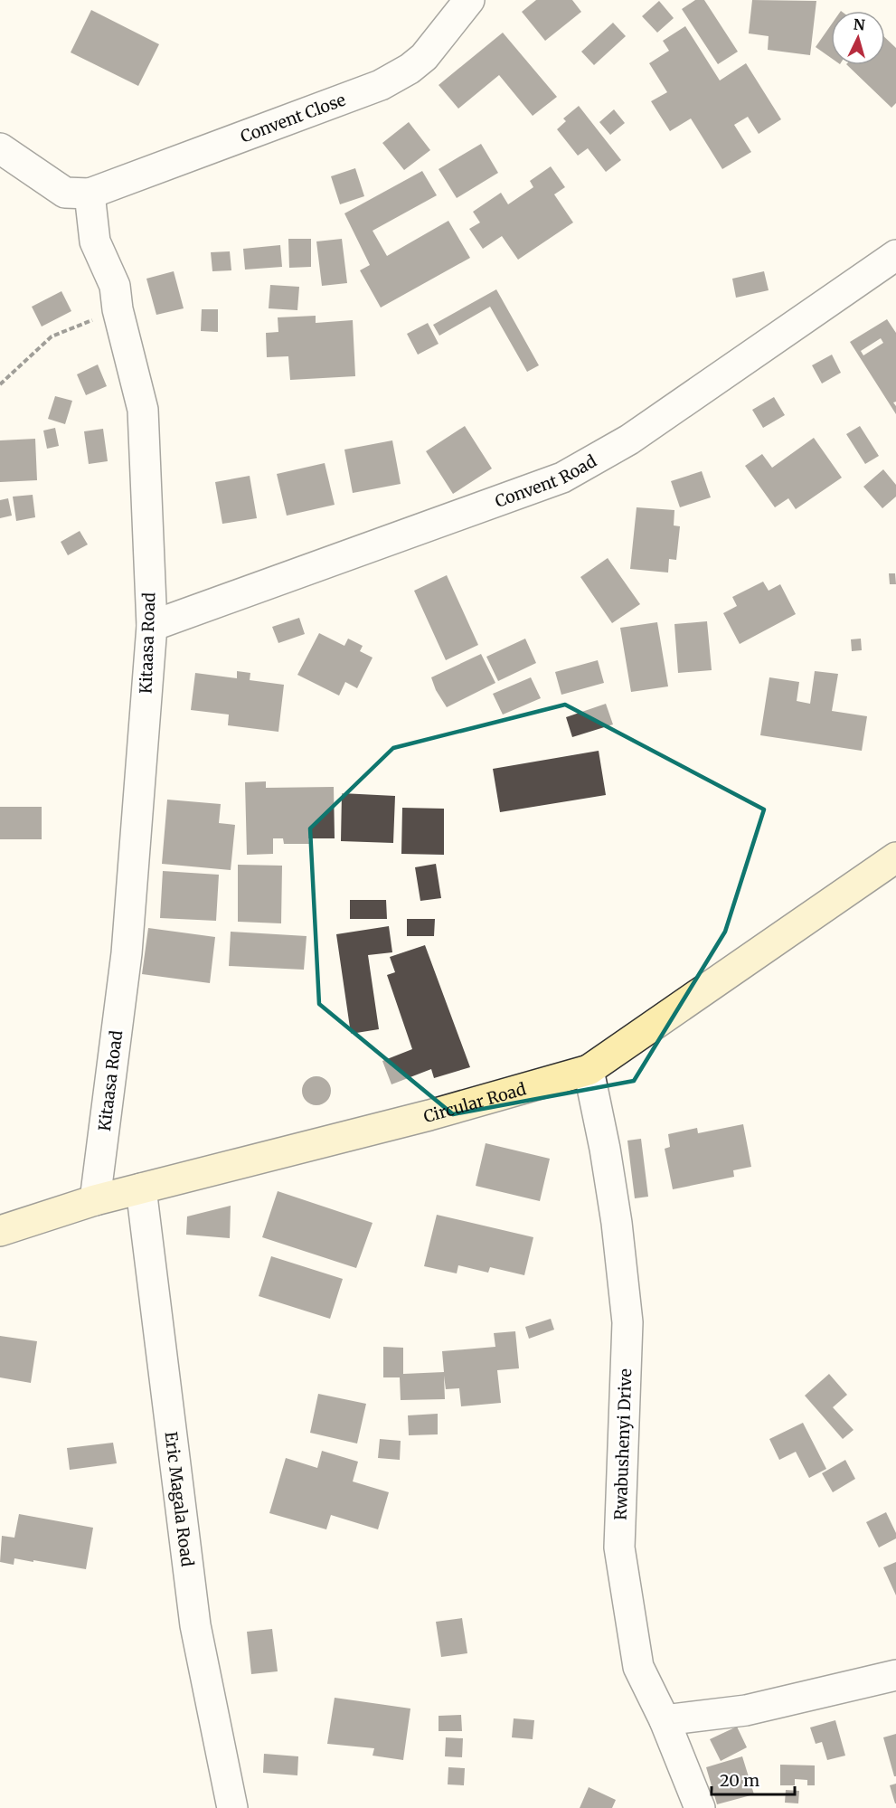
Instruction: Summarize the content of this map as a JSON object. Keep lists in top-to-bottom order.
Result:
{
  "streets": {
    "street": [
      "Convent Close",
      "Convent Road",
      "Kitaasa Road",
      "Circular Road",
      "Rwabushenyi Drive",
      "Eric Magala Road"
    ]
  },
  "crossings": [
    ["Convent Close", "Kitaasa Road"],
    ["Convent Road", "Kitaasa Road"],
    ["Kitaasa Road", "Circular Road"],
    ["Circular Road", "Rwabushenyi Drive"],
    ["Circular Road", "Eric Magala Road"]
  ],
  "scale_bar": "20 m",
  "north": "top"
}
